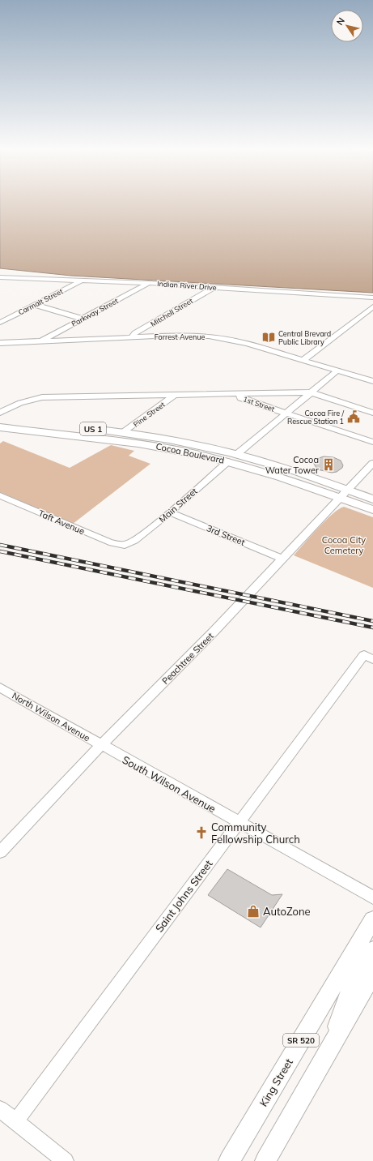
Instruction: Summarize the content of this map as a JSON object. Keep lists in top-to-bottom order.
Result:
{
  "streets": {
    "main road": [
      "US 1",
      "Cocoa Boulevard",
      "SR 520",
      "King Street"
    ],
    "street": [
      "Indian River Drive",
      "Carmalt Street",
      "Parkway Street",
      "Mitchell Street",
      "Forrest Avenue",
      "1st Street",
      "Pine Street",
      "Main Street",
      "Taft Avenue",
      "3rd Street",
      "Peachtree Street",
      "North Wilson Avenue",
      "South Wilson Avenue",
      "Saint Johns Street"
    ]
  },
  "crossings": [
    ["Indian River Drive", "Carmalt Street"],
    ["Indian River Drive", "Parkway Street"],
    ["Indian River Drive", "Mitchell Street"],
    ["Parkway Street", "Forrest Avenue"],
    ["Mitchell Street", "Forrest Avenue"],
    ["Pine Street", "Cocoa Boulevard"],
    ["Cocoa Boulevard", "Main Street"],
    ["Cocoa Boulevard", "Peachtree Street"],
    ["Main Street", "Taft Avenue"],
    ["Main Street", "3rd Street"],
    ["3rd Street", "Peachtree Street"],
    ["Peachtree Street", "North Wilson Avenue"],
    ["Peachtree Street", "South Wilson Avenue"],
    ["North Wilson Avenue", "South Wilson Avenue"],
    ["South Wilson Avenue", "Saint Johns Street"]
  ],
  "parks": ["Cocoa City Cemetery"],
  "places": {
    "library": ["Central Brevard Public Library"],
    "public building": ["Cocoa Fire / Rescue Station 1"],
    "building": ["Cocoa Water Tower"],
    "church": ["Community Fellowship Church"],
    "shop": ["AutoZone"]
  },
  "north": "top left"
}
